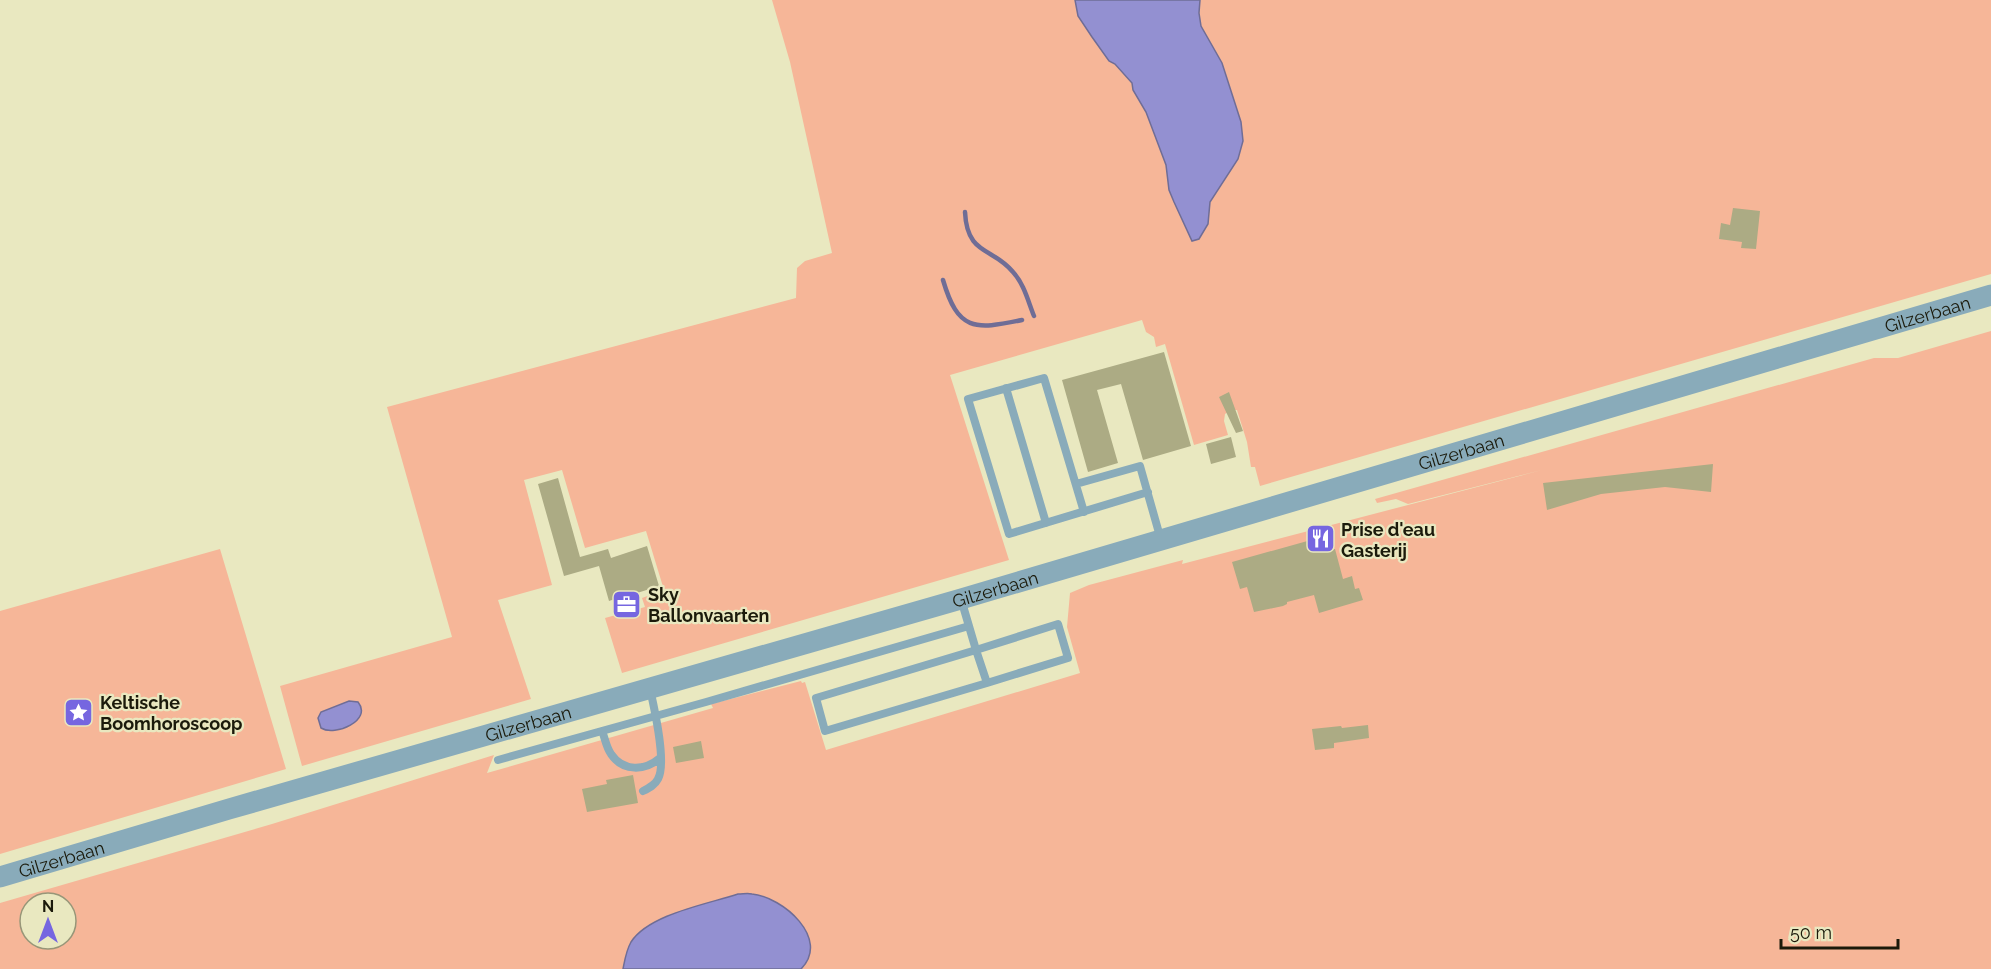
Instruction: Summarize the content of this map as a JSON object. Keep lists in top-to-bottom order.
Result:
{
  "streets": {
    "street": ["Gilzerbaan"]
  },
  "places": {
    "restaurant": ["Prise d'eau Gasterij"],
    "office": ["Sky Ballonvaarten"],
    "place": ["Keltische Boomhoroscoop"]
  },
  "scale_bar": "50 m",
  "north": "top"
}
